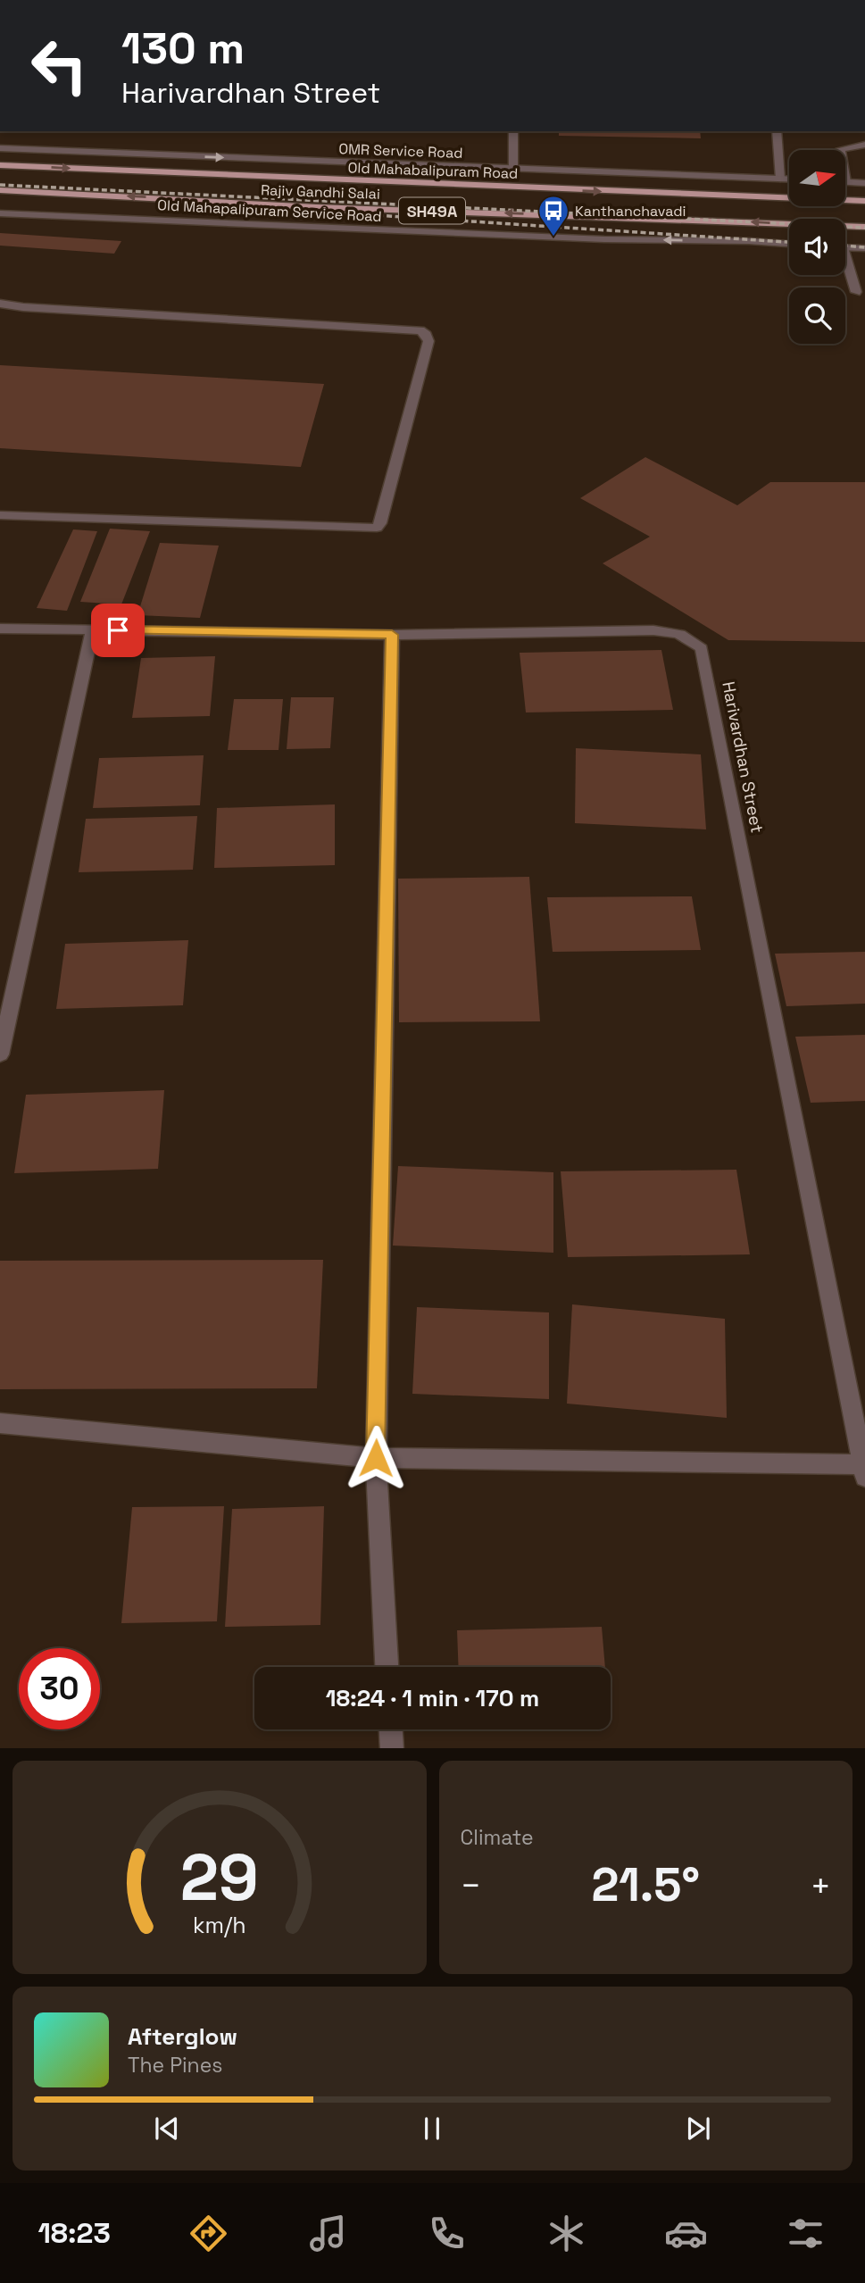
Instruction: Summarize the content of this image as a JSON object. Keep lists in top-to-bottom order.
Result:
{
  "streets": {
    "main road": ["Old Mahabalipuram Road", "Rajiv Gandhi Salai", "SH49A"],
    "street": ["OMR Service Road", "Old Mahapalipuram Service Road", "Harivardhan Street"]
  },
  "one_way": [
    "OMR Service Road",
    "Old Mahabalipuram Road",
    "Rajiv Gandhi Salai",
    "Old Mahapalipuram Service Road"
  ],
  "places": {
    "bus stop": ["Kanthanchavadi"]
  },
  "north": "right",
  "page": {
    "turn": ["130 m", "Harivardhan Street"],
    "limit": "30",
    "trip": "18:24 · 1 min · 170 m",
    "tile": "Climate",
    "heat": ["−", "21.5°", "+"],
    "song": ["Afterglow", "The Pines"],
    "tabs": "18:23",
    "gauge": ["29", "km/h"]
  }
}
